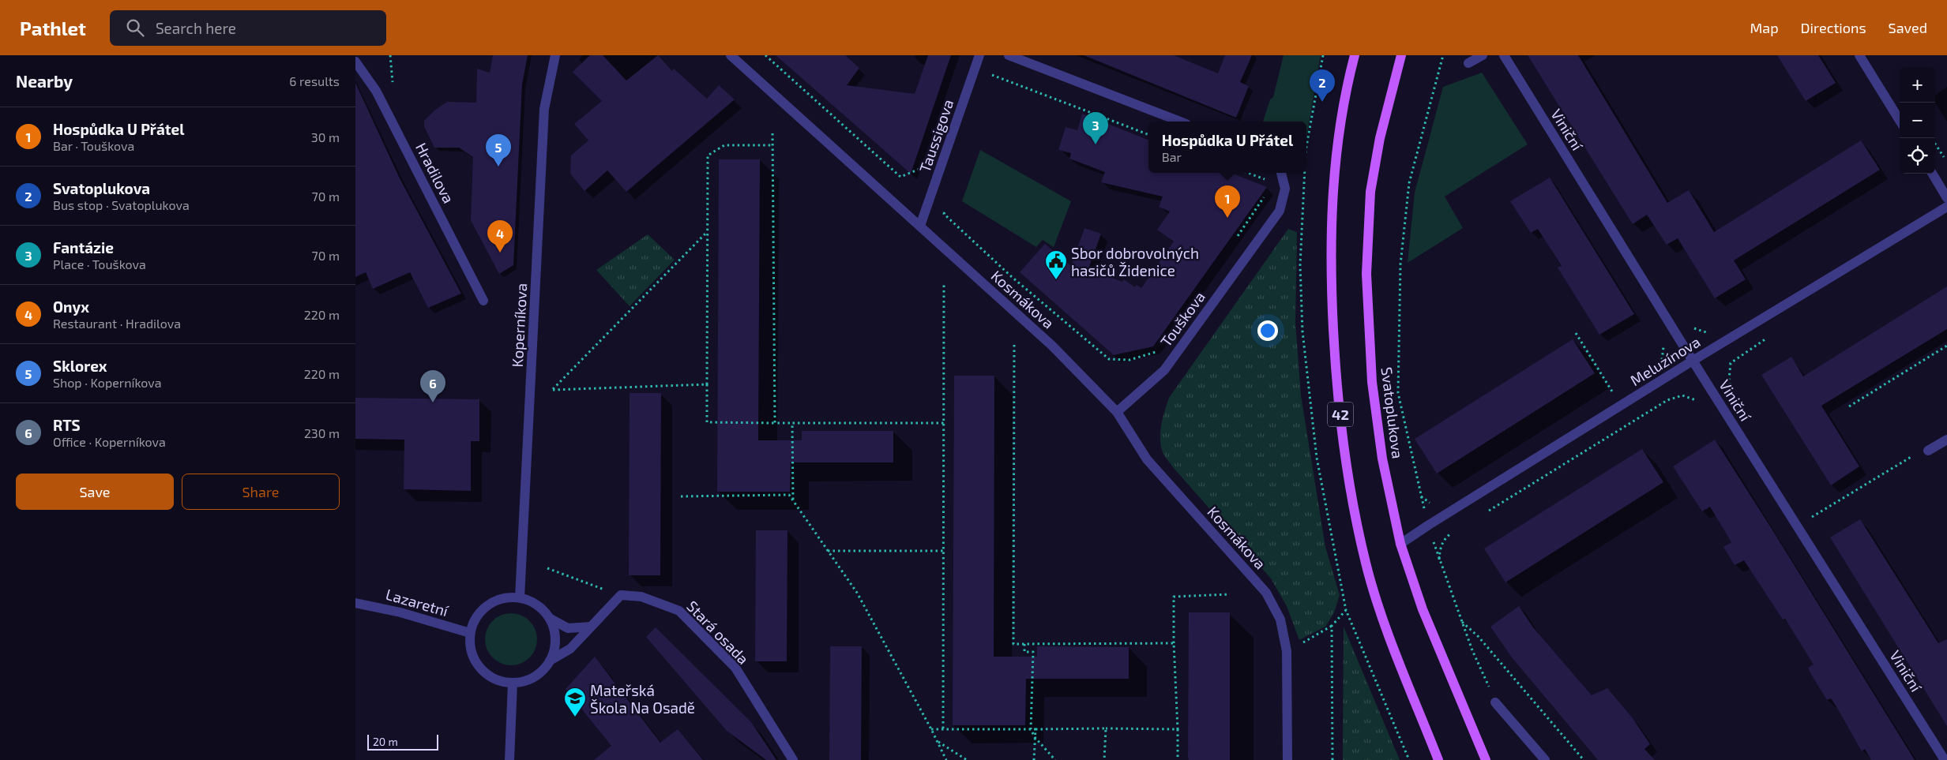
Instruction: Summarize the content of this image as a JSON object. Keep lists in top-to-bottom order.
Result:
{
  "streets": {
    "main road": ["Svatoplukova", "42"],
    "street": [
      "Viniční",
      "Taussigova",
      "Hradilova",
      "Kosmákova",
      "Touškova",
      "Koperníkova",
      "Meluzínova",
      "Lazaretní",
      "Stará osada"
    ]
  },
  "crossings": [
    ["Viniční", "Meluzínova"],
    ["Taussigova", "Kosmákova"],
    ["Kosmákova", "Touškova"],
    ["Koperníkova", "Lazaretní"],
    ["Koperníkova", "Stará osada"],
    ["Meluzínova", "Svatoplukova"],
    ["Lazaretní", "Stará osada"]
  ],
  "places": {
    "public building": ["Sbor dobrovolných hasičů Židenice"],
    "school or university": ["Mateřská Škola Na Osadě"]
  },
  "scale_bar": "20 m",
  "page": {
    "header": "Pathlet",
    "search": "Search here",
    "nav": ["Map", "Directions", "Saved"],
    "heading": ["Nearby", "6 results"],
    "map_buttons": ["+", "−"],
    "pins": [
      "2",
      "3",
      "5",
      "1",
      "4",
      "6"
    ],
    "list": [
      {
        "mark": "1",
        "name": "Hospůdka U Přátel",
        "note": "Bar · Touškova",
        "value": "30 m"
      },
      {
        "mark": "2",
        "name": "Svatoplukova",
        "note": "Bus stop · Svatoplukova",
        "value": "70 m"
      },
      {
        "mark": "3",
        "name": "Fantázie",
        "note": "Place · Touškova",
        "value": "70 m"
      },
      {
        "mark": "4",
        "name": "Onyx",
        "note": "Restaurant · Hradilova",
        "value": "220 m"
      },
      {
        "mark": "5",
        "name": "Sklorex",
        "note": "Shop · Koperníkova",
        "value": "220 m"
      },
      {
        "mark": "6",
        "name": "RTS",
        "note": "Office · Koperníkova",
        "value": "230 m"
      }
    ],
    "popup": ["Hospůdka U Přátel", "Bar"],
    "buttons": ["Save", "Share"],
    "scale": "20 m"
  }
}
